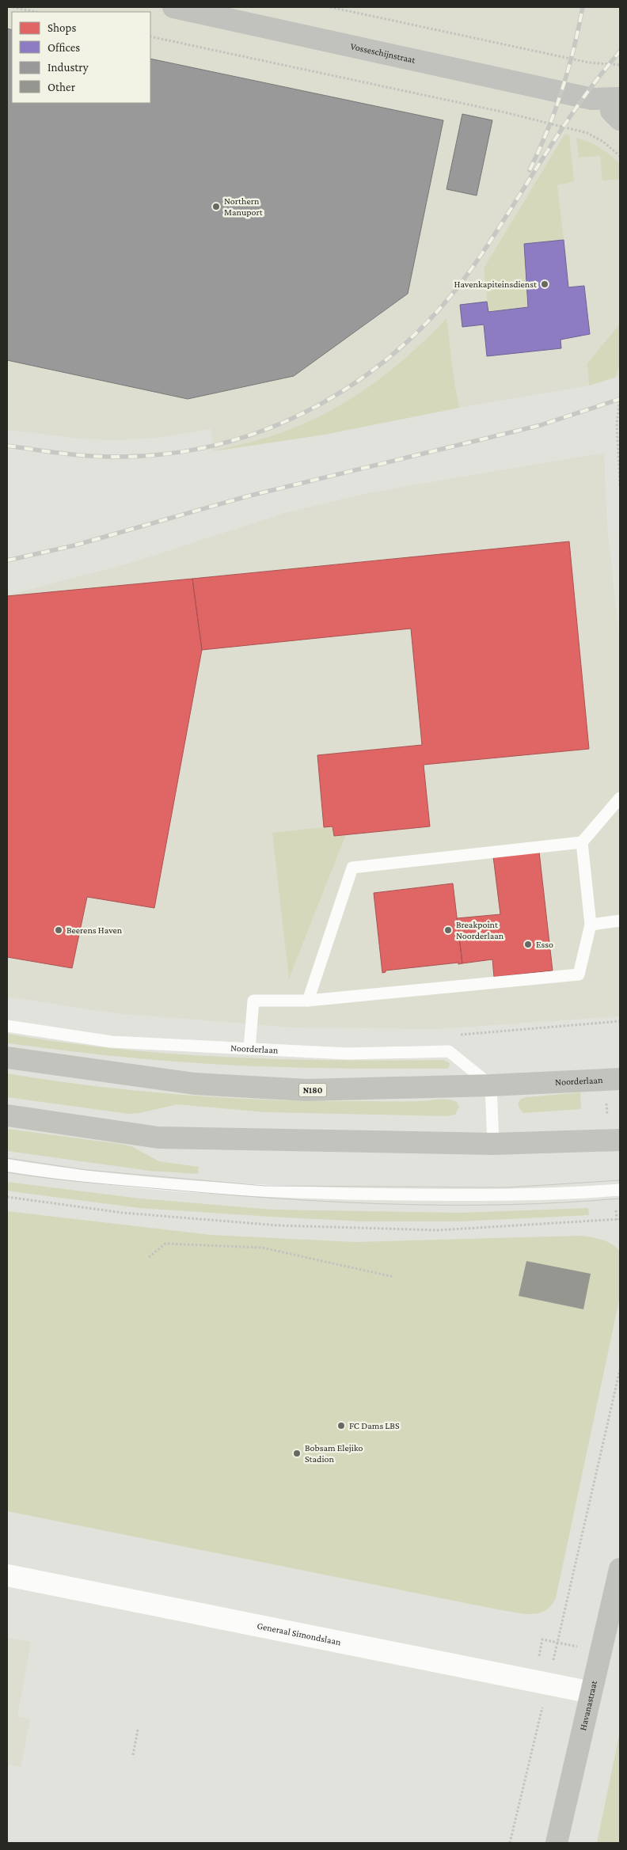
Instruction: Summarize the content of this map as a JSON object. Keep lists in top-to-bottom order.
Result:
{
  "streets": {
    "main road": ["Noorderlaan", "N180"],
    "street": ["Vosseschijnstraat", "Generaal Simondslaan", "Havanastraat"]
  },
  "crossings": [
    ["Generaal Simondslaan", "Havanastraat"]
  ],
  "places": [
    "Northern Manuport",
    "Havenkapiteinsdienst",
    "Beerens Haven",
    "Breakpoint Noorderlaan",
    "Esso",
    "FC Dams LBS",
    "Bobsam Elejiko Stadion"
  ],
  "legend": [
    "Shops",
    "Offices",
    "Industry",
    "Other"
  ]
}
